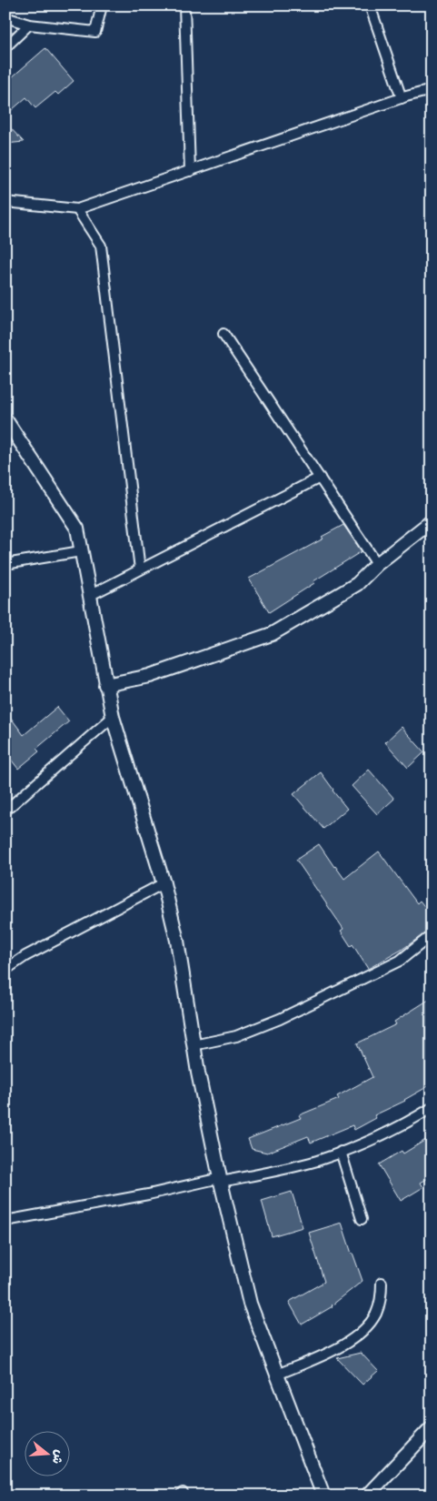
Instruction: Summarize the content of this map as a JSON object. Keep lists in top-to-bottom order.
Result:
{
  "north": "right"
}
